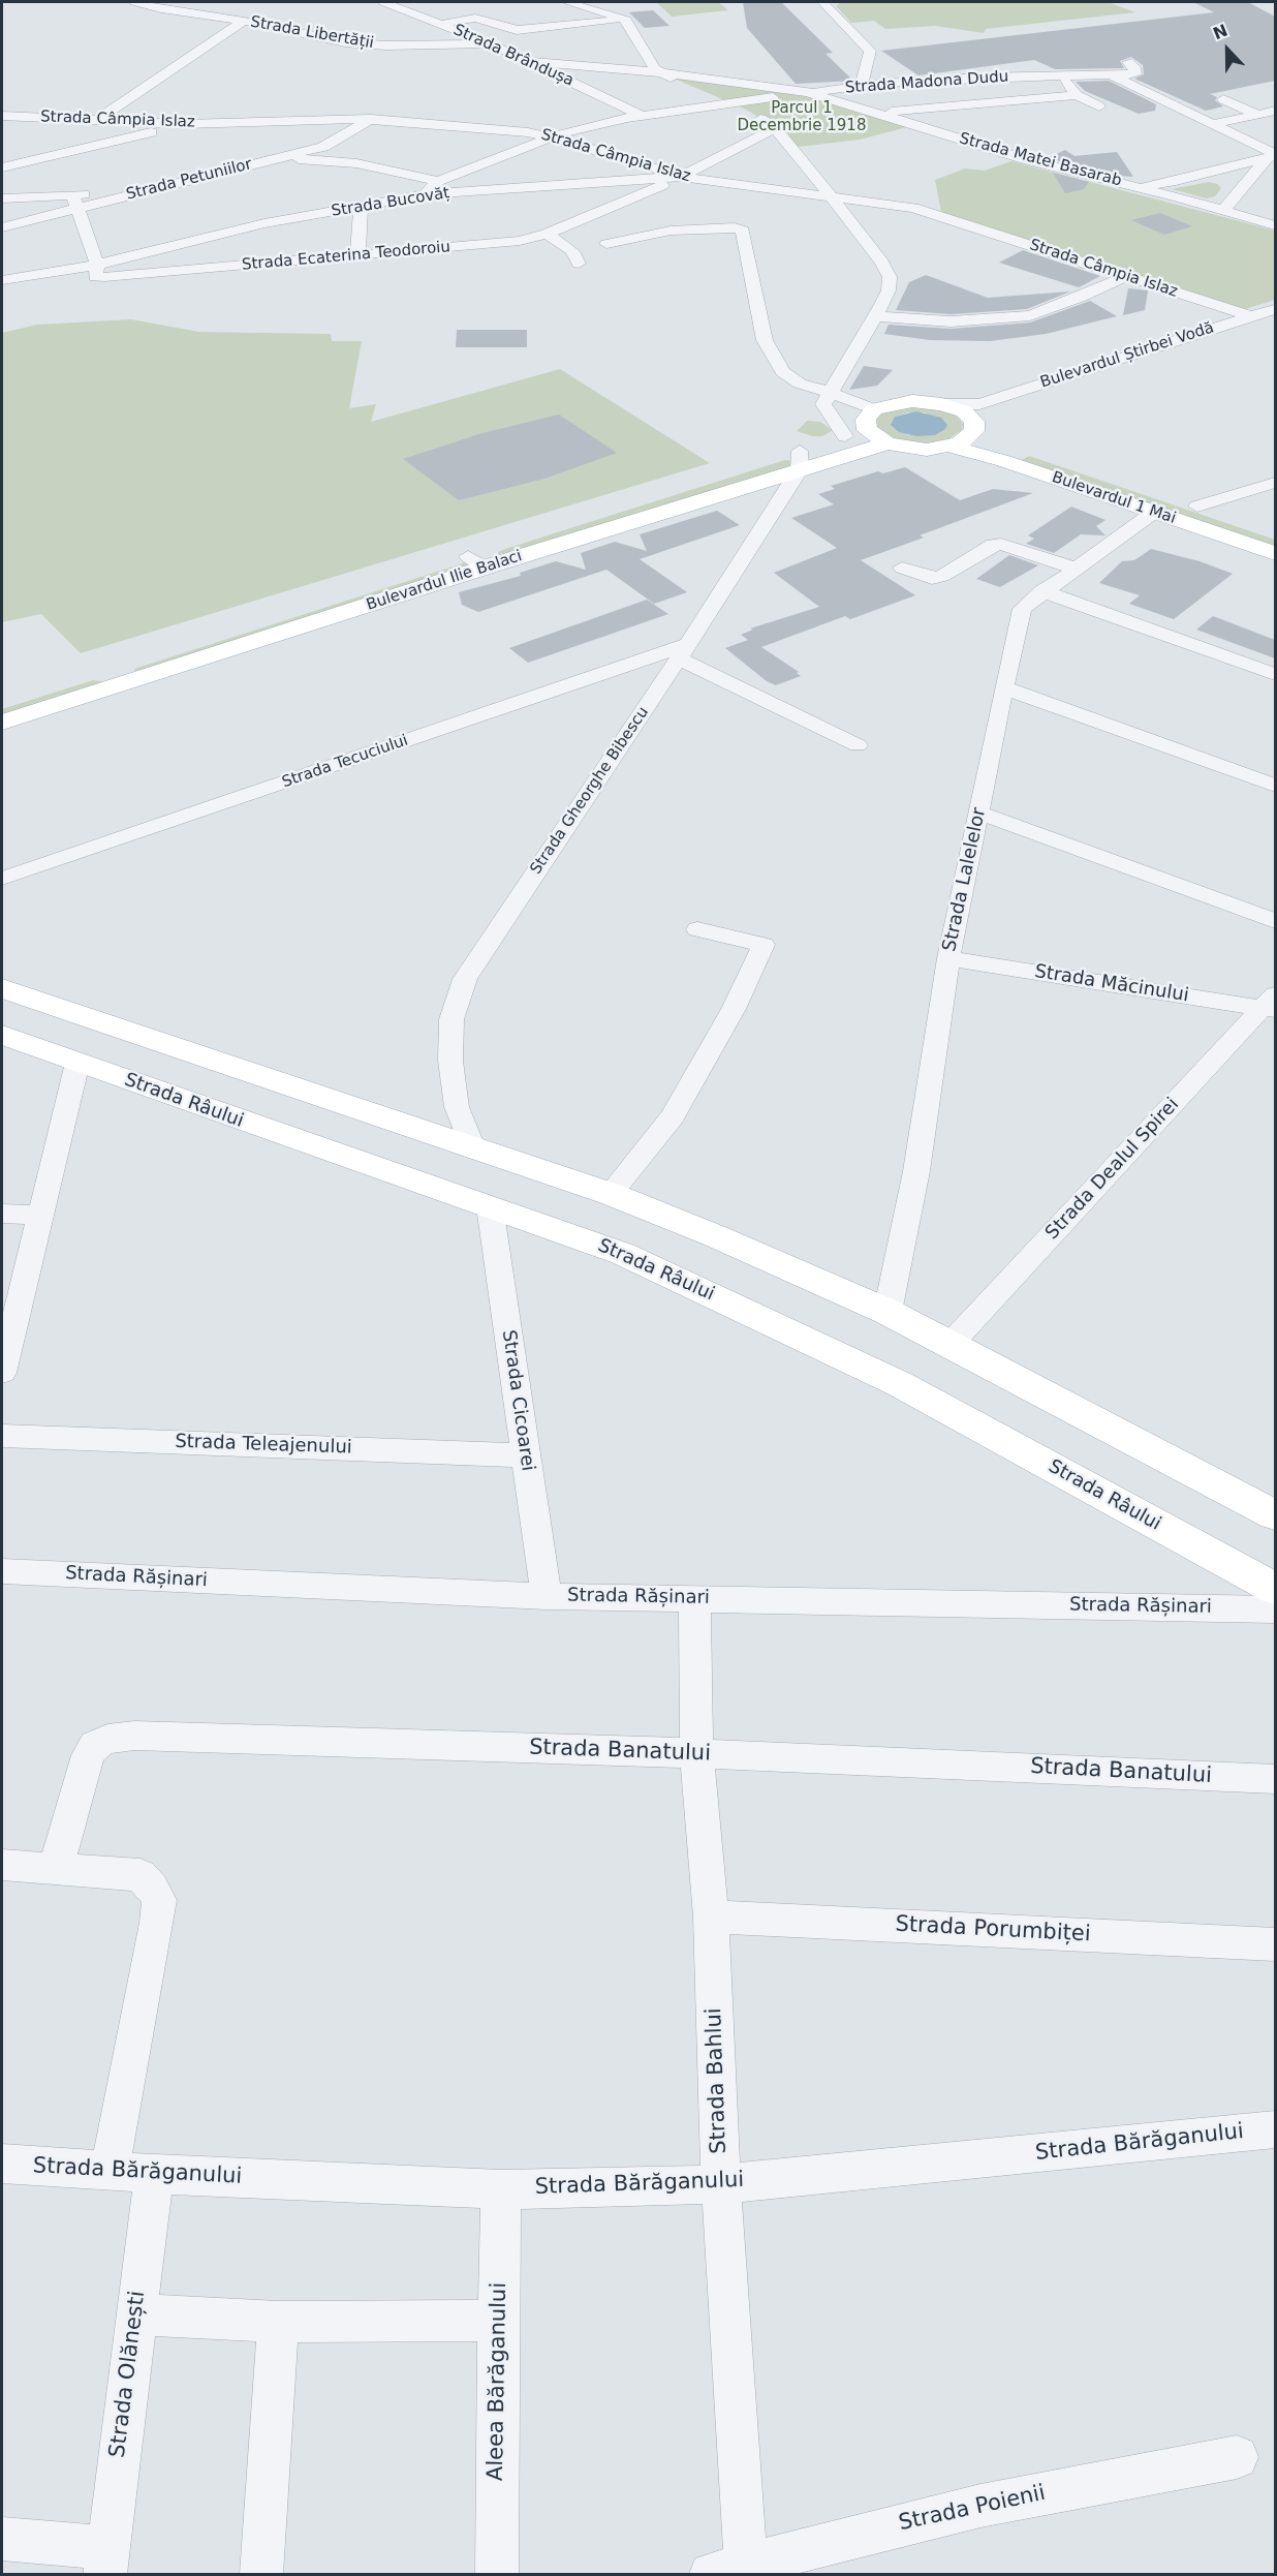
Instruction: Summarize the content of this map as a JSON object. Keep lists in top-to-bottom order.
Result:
{
  "streets": {
    "main road": ["Bulevardul 1 Mai", "Bulevardul Ilie Balaci", "Strada Râului"],
    "street": [
      "Strada Libertății",
      "Strada Brândușa",
      "Strada Madona Dudu",
      "Strada Câmpia Islaz",
      "Strada Matei Basarab",
      "Strada Petuniilor",
      "Strada Bucovăț",
      "Strada Ecaterina Teodoroiu",
      "Bulevardul Știrbei Vodă",
      "Strada Tecuciului",
      "Strada Gheorghe Bibescu",
      "Strada Lalelelor",
      "Strada Măcinului",
      "Strada Dealul Spirei",
      "Strada Cicoarei",
      "Strada Teleajenului",
      "Strada Rășinari",
      "Strada Banatului",
      "Strada Porumbiței",
      "Strada Bahlui",
      "Strada Bărăganului",
      "Strada Olănești",
      "Aleea Bărăganului",
      "Strada Poienii"
    ]
  },
  "crossings": [
    ["Strada Libertății", "Strada Brândușa"],
    ["Strada Brândușa", "Strada Madona Dudu"],
    ["Strada Madona Dudu", "Strada Câmpia Islaz"],
    ["Strada Madona Dudu", "Strada Matei Basarab"],
    ["Strada Madona Dudu", "Strada Bucovăț"],
    ["Strada Câmpia Islaz", "Strada Petuniilor"],
    ["Strada Câmpia Islaz", "Strada Bucovăț"],
    ["Strada Câmpia Islaz", "Strada Ecaterina Teodoroiu"],
    ["Strada Câmpia Islaz", "Bulevardul Știrbei Vodă"],
    ["Strada Bucovăț", "Strada Ecaterina Teodoroiu"],
    ["Bulevardul Știrbei Vodă", "Bulevardul 1 Mai"],
    ["Bulevardul 1 Mai", "Bulevardul Ilie Balaci"],
    ["Bulevardul 1 Mai", "Strada Lalelelor"],
    ["Bulevardul Ilie Balaci", "Strada Gheorghe Bibescu"],
    ["Strada Tecuciului", "Strada Gheorghe Bibescu"],
    ["Strada Lalelelor", "Strada Măcinului"],
    ["Strada Măcinului", "Strada Dealul Spirei"],
    ["Strada Râului", "Strada Cicoarei"],
    ["Strada Cicoarei", "Strada Teleajenului"],
    ["Strada Cicoarei", "Strada Rășinari"],
    ["Strada Rășinari", "Strada Bahlui"],
    ["Strada Banatului", "Strada Bahlui"],
    ["Strada Porumbiței", "Strada Bahlui"],
    ["Strada Bahlui", "Strada Bărăganului"],
    ["Strada Bahlui", "Strada Poienii"],
    ["Strada Bărăganului", "Strada Olănești"],
    ["Strada Bărăganului", "Aleea Bărăganului"]
  ],
  "parks": ["Parcul 1 Decembrie 1918"],
  "north": "top"
}
